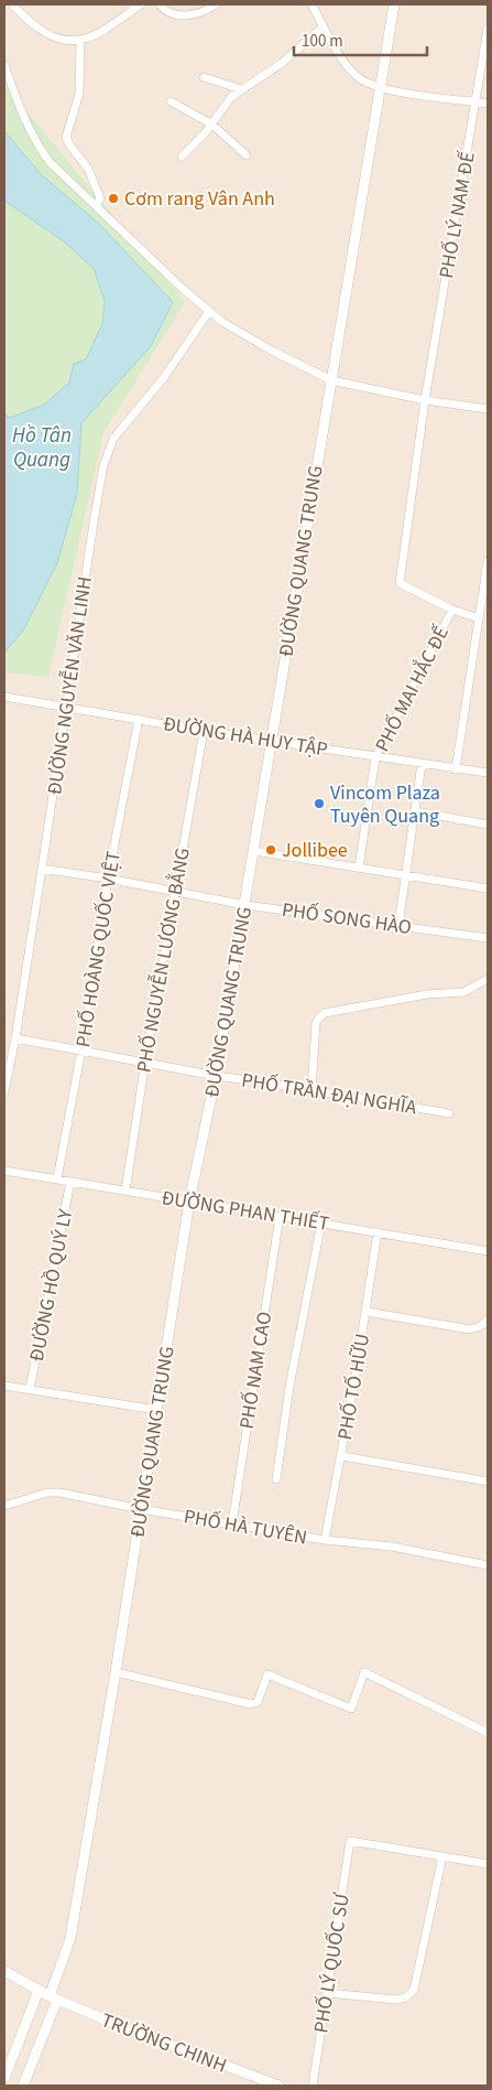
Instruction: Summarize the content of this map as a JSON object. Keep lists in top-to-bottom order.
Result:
{
  "streets": {
    "main road": ["ĐƯỜNG QUANG TRUNG", "TRƯỜNG CHINH"],
    "street": [
      "PHỐ LÝ NAM ĐẾ",
      "ĐƯỜNG NGUYỄN VĂN LINH",
      "PHỐ MAI HẮC ĐẾ",
      "ĐƯỜNG HÀ HUY TẬP",
      "PHỐ SONG HÀO",
      "PHỐ HOÀNG QUỐC VIỆT",
      "PHỐ NGUYỄN LƯƠNG BẰNG",
      "PHỐ TRẦN ĐẠI NGHĨA",
      "ĐƯỜNG PHAN THIẾT",
      "ĐƯỜNG HỒ QUÝ LY",
      "PHỐ NAM CAO",
      "PHỐ TỐ HỮU",
      "PHỐ HÀ TUYÊN",
      "PHỐ LÝ QUỐC SƯ"
    ]
  },
  "crossings": [
    ["PHỐ LÝ NAM ĐẾ", "PHỐ MAI HẮC ĐẾ"],
    ["ĐƯỜNG QUANG TRUNG", "ĐƯỜNG HÀ HUY TẬP"],
    ["ĐƯỜNG QUANG TRUNG", "PHỐ SONG HÀO"],
    ["ĐƯỜNG QUANG TRUNG", "PHỐ TRẦN ĐẠI NGHĨA"],
    ["ĐƯỜNG QUANG TRUNG", "ĐƯỜNG PHAN THIẾT"],
    ["ĐƯỜNG QUANG TRUNG", "PHỐ HÀ TUYÊN"],
    ["ĐƯỜNG QUANG TRUNG", "TRƯỜNG CHINH"],
    ["ĐƯỜNG NGUYỄN VĂN LINH", "ĐƯỜNG HÀ HUY TẬP"],
    ["ĐƯỜNG NGUYỄN VĂN LINH", "PHỐ SONG HÀO"],
    ["ĐƯỜNG NGUYỄN VĂN LINH", "PHỐ TRẦN ĐẠI NGHĨA"],
    ["PHỐ MAI HẮC ĐẾ", "ĐƯỜNG HÀ HUY TẬP"],
    ["ĐƯỜNG HÀ HUY TẬP", "PHỐ HOÀNG QUỐC VIỆT"],
    ["ĐƯỜNG HÀ HUY TẬP", "PHỐ NGUYỄN LƯƠNG BẰNG"],
    ["PHỐ SONG HÀO", "PHỐ HOÀNG QUỐC VIỆT"],
    ["PHỐ SONG HÀO", "PHỐ NGUYỄN LƯƠNG BẰNG"],
    ["PHỐ HOÀNG QUỐC VIỆT", "PHỐ TRẦN ĐẠI NGHĨA"],
    ["PHỐ HOÀNG QUỐC VIỆT", "ĐƯỜNG PHAN THIẾT"],
    ["PHỐ NGUYỄN LƯƠNG BẰNG", "PHỐ TRẦN ĐẠI NGHĨA"],
    ["PHỐ NGUYỄN LƯƠNG BẰNG", "ĐƯỜNG PHAN THIẾT"],
    ["ĐƯỜNG PHAN THIẾT", "ĐƯỜNG HỒ QUÝ LY"],
    ["ĐƯỜNG PHAN THIẾT", "PHỐ NAM CAO"],
    ["ĐƯỜNG PHAN THIẾT", "PHỐ TỐ HỮU"],
    ["PHỐ NAM CAO", "PHỐ HÀ TUYÊN"],
    ["PHỐ TỐ HỮU", "PHỐ HÀ TUYÊN"]
  ],
  "water": ["Hồ Tân Quang"],
  "places": ["Cơm rang Vân Anh", "Vincom Plaza Tuyên Quang", "Jollibee"],
  "scale_bar": "100 m"
}
